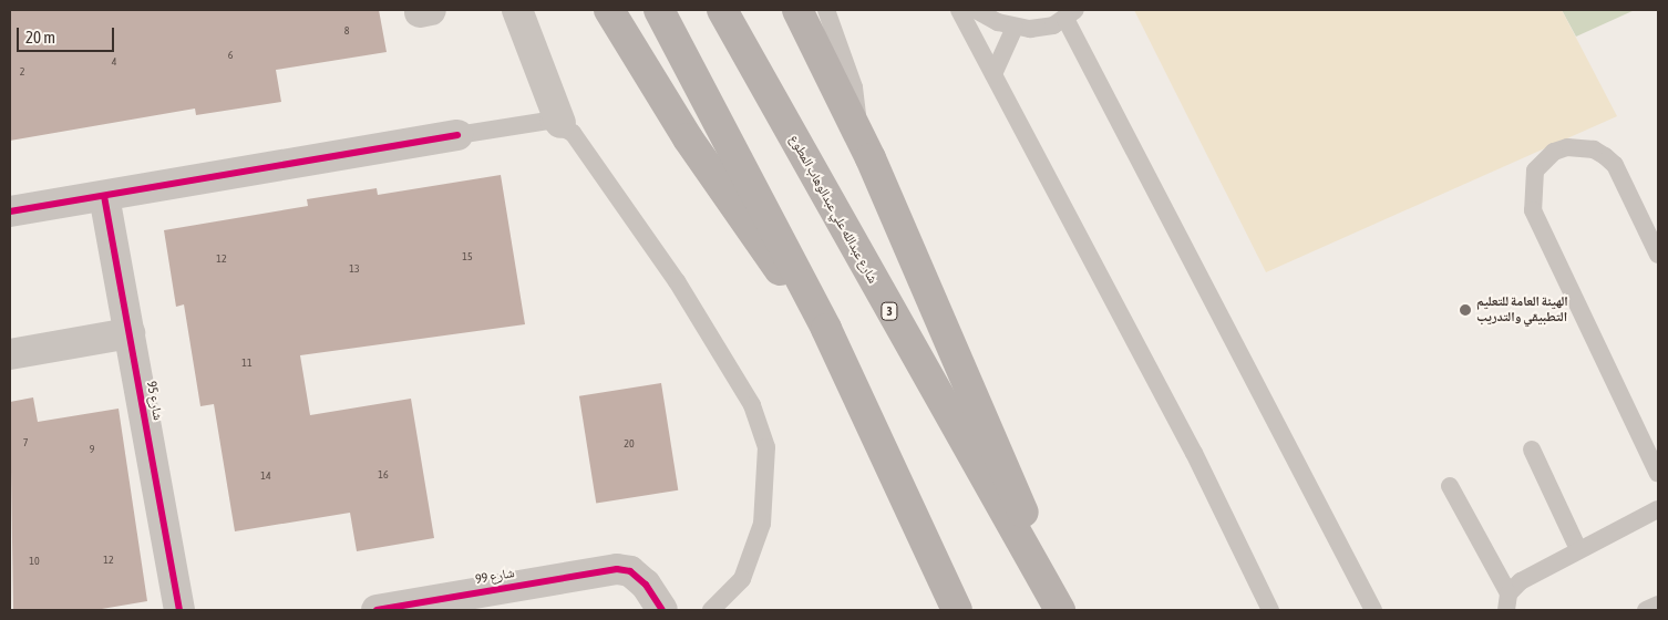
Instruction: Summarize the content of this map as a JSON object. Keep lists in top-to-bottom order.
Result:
{
  "streets": {
    "main road": ["شارع عبدالله علي عبدالوهاب المطوع", "3"],
    "street": ["شارع 95", "شارع 99"]
  },
  "places": ["الهيئة العامة للتعليم التطبيقي والتدريب"],
  "house_numbers": [
    "8",
    "6",
    "4",
    "2",
    "15",
    "12",
    "13",
    "11",
    "7",
    "20",
    "9",
    "16",
    "14",
    "12",
    "10"
  ],
  "scale_bar": "20 m"
}
